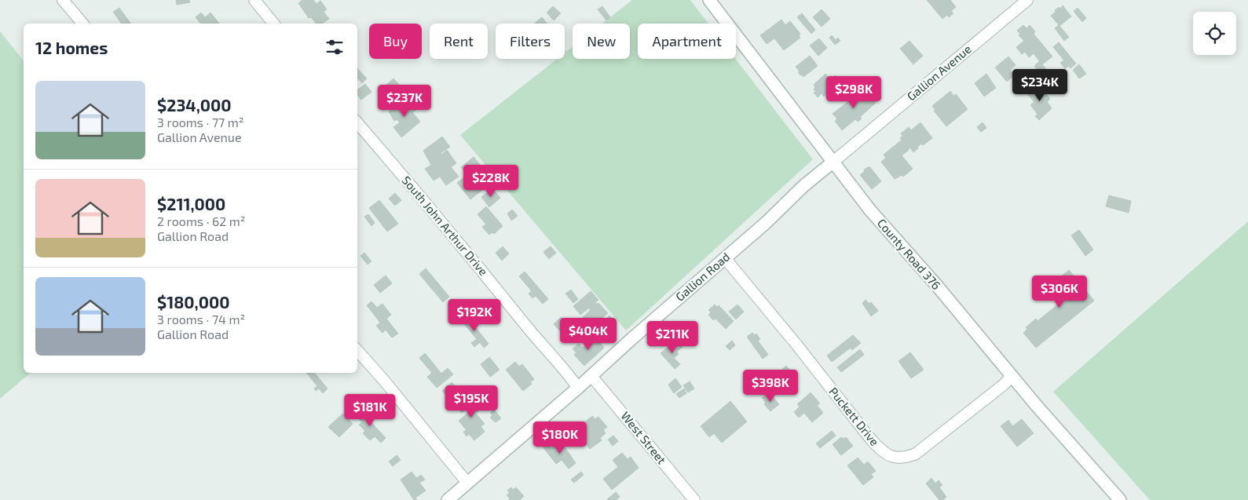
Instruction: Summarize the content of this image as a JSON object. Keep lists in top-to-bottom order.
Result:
{
  "streets": {
    "street": [
      "Gallion Avenue",
      "South John Arthur Drive",
      "County Road 376",
      "Gallion Road",
      "Puckett Drive",
      "West Street"
    ]
  },
  "crossings": [
    ["Gallion Avenue", "County Road 376"],
    ["Gallion Avenue", "Gallion Road"],
    ["South John Arthur Drive", "Gallion Road"],
    ["County Road 376", "Gallion Road"],
    ["County Road 376", "Puckett Drive"],
    ["Gallion Road", "Puckett Drive"],
    ["Gallion Road", "West Street"]
  ],
  "page": {
    "chip": [
      "Buy",
      "Rent",
      "Filters",
      "New",
      "Apartment"
    ],
    "heading": "12 homes",
    "price": [
      "$234K",
      "$298K",
      "$237K",
      "$228K",
      "$306K",
      "$192K",
      "$404K",
      "$211K",
      "$398K",
      "$195K",
      "$181K",
      "$180K"
    ],
    "list": [
      {
        "name": "$234,000",
        "note": "3 rooms · 77 m² · Gallion Avenue"
      },
      {
        "name": "$211,000",
        "note": "2 rooms · 62 m² · Gallion Road"
      },
      {
        "name": "$180,000",
        "note": "3 rooms · 74 m² · Gallion Road"
      }
    ]
  }
}
